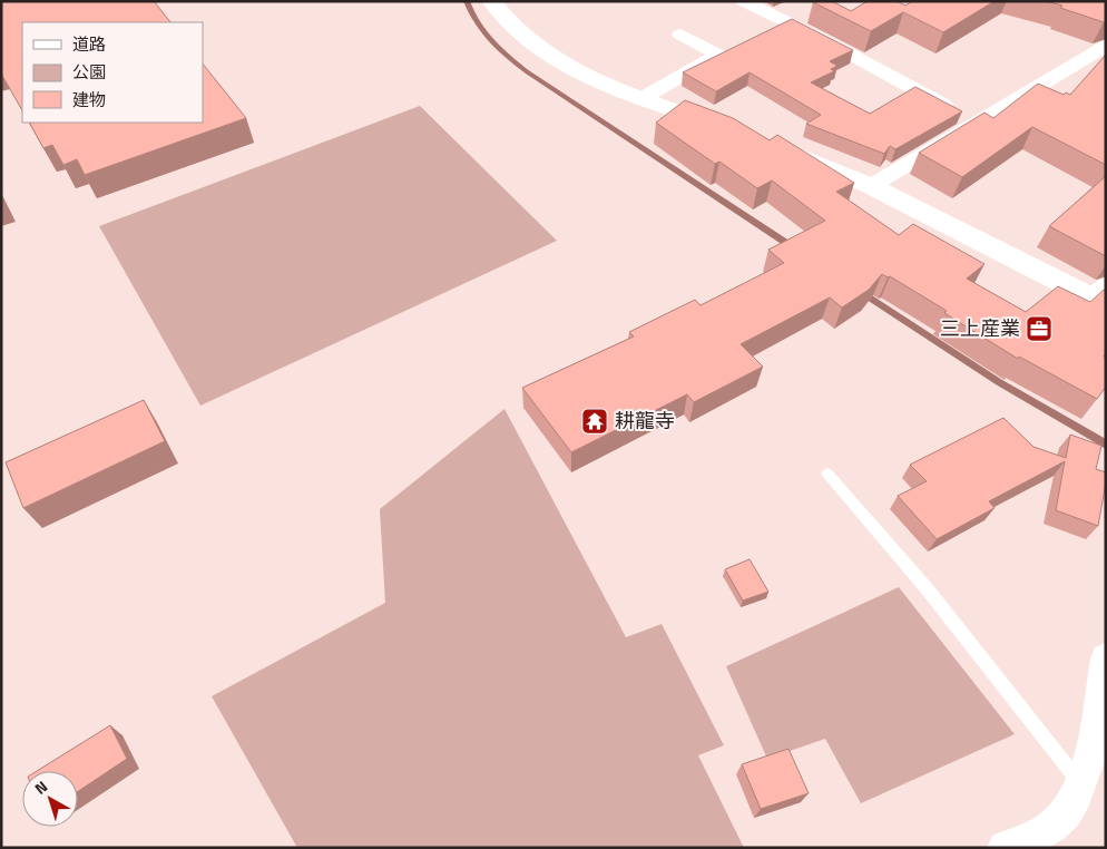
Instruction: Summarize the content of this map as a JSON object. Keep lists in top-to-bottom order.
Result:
{
  "places": {
    "office": ["三上産業"],
    "temple": ["耕龍寺"]
  },
  "legend": ["道路", "公園", "建物"],
  "north": "top left"
}
